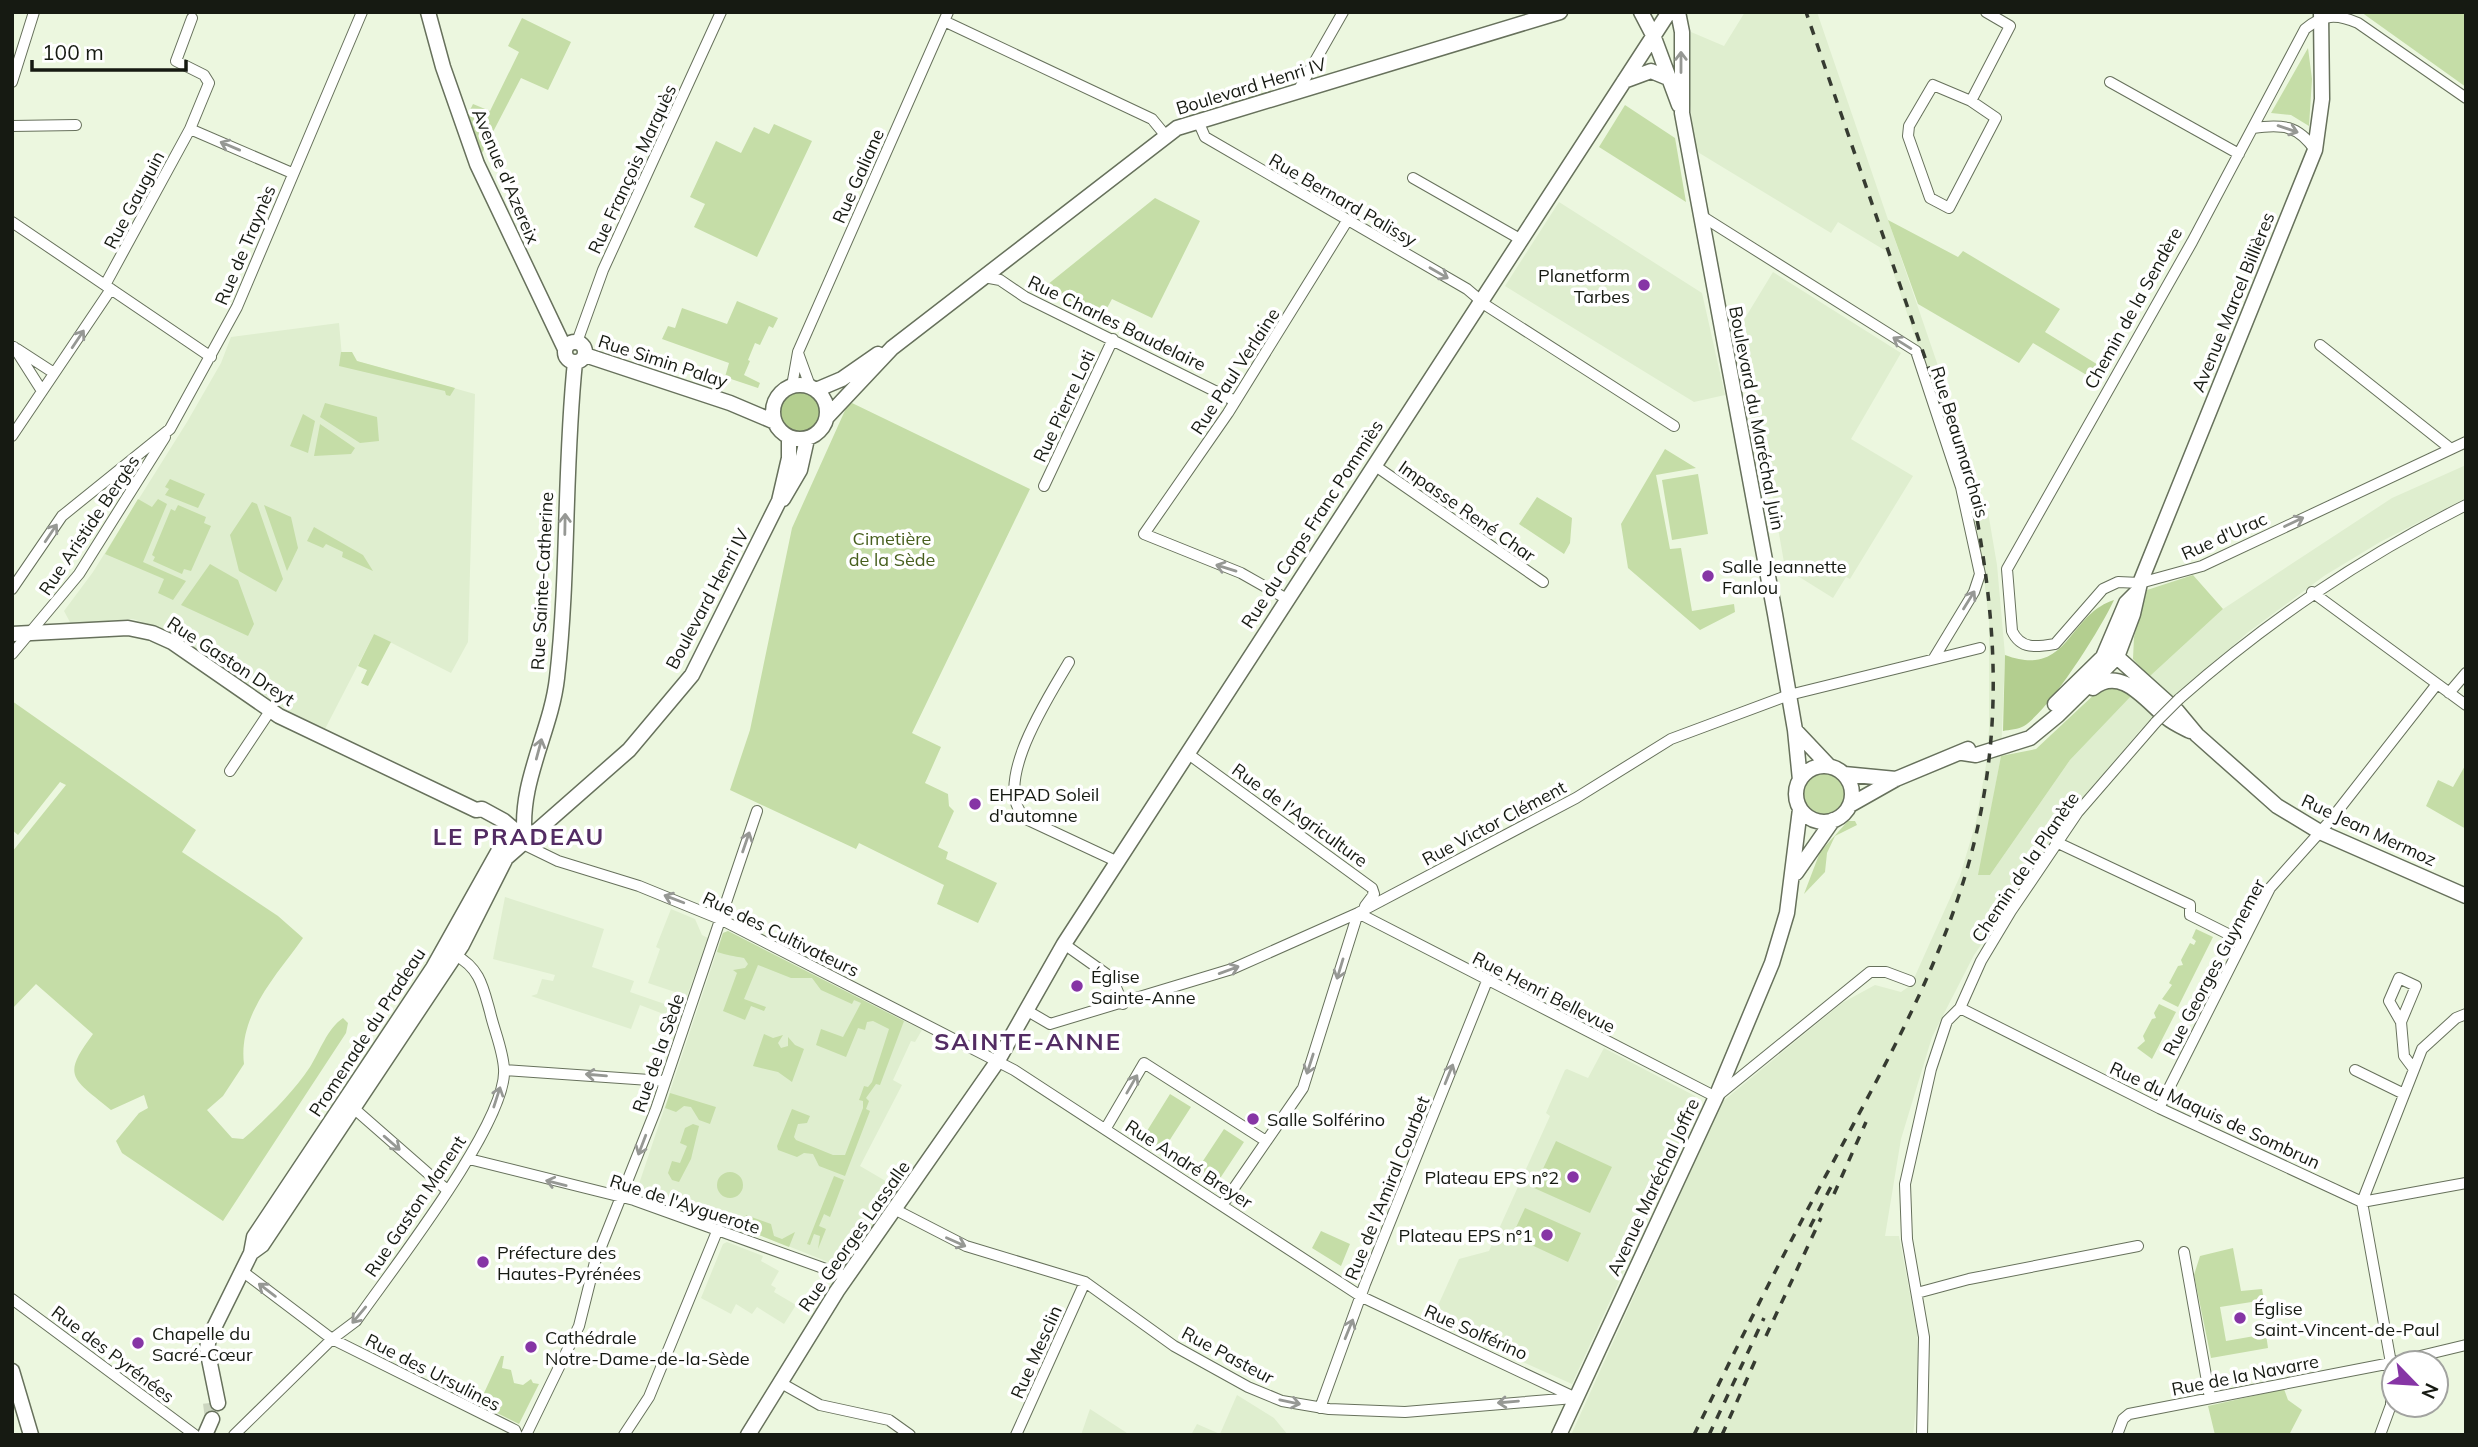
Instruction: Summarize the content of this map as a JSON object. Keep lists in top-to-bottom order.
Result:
{
  "streets": {
    "street": [
      "Boulevard Henri IV",
      "Rue François Marquès",
      "Avenue d'Azereix",
      "Rue Galiane",
      "Rue Gauguin",
      "Rue Bernard Palissy",
      "Rue de Traynès",
      "Avenue Marcel Billières",
      "Chemin de la Sendère",
      "Rue Charles Baudelaire",
      "Rue Simin Palay",
      "Rue Paul Verlaine",
      "Rue Pierre Loti",
      "Boulevard du Maréchal Juin",
      "Rue Beaumarchais",
      "Impasse René Char",
      "Rue du Corps Franc Pommiès",
      "Rue Aristide Bergès",
      "Rue d'Urac",
      "Rue Sainte-Catherine",
      "Rue Gaston Dreyt",
      "Rue de l'Agriculture",
      "Rue Victor Clément",
      "Rue Jean Mermoz",
      "Chemin de la Planète",
      "Rue des Cultivateurs",
      "Rue Georges Guynemer",
      "Rue Henri Bellevue",
      "Promenade du Pradeau",
      "Rue de la Sède",
      "Rue du Maquis de Sombrun",
      "Rue André Breyer",
      "Avenue Maréchal Joffre",
      "Rue de l'Amiral Courbet",
      "Rue de l'Ayguerote",
      "Rue Gaston Manent",
      "Rue Georges Lassalle",
      "Rue Solférino",
      "Rue Mesclin",
      "Rue des Pyrénées",
      "Rue Pasteur",
      "Rue des Ursulines",
      "Rue de la Navarre"
    ]
  },
  "crossings": [
    ["Boulevard Henri IV", "Rue Galiane"],
    ["Boulevard Henri IV", "Rue Bernard Palissy"],
    ["Boulevard Henri IV", "Rue Charles Baudelaire"],
    ["Boulevard Henri IV", "Rue Simin Palay"],
    ["Boulevard Henri IV", "Rue Sainte-Catherine"],
    ["Boulevard Henri IV", "Rue Gaston Dreyt"],
    ["Boulevard Henri IV", "Rue des Cultivateurs"],
    ["Boulevard Henri IV", "Promenade du Pradeau"],
    ["Rue François Marquès", "Avenue d'Azereix"],
    ["Rue François Marquès", "Rue Simin Palay"],
    ["Rue François Marquès", "Rue Sainte-Catherine"],
    ["Avenue d'Azereix", "Rue Simin Palay"],
    ["Avenue d'Azereix", "Rue Sainte-Catherine"],
    ["Rue Galiane", "Rue Simin Palay"],
    ["Rue Bernard Palissy", "Rue Paul Verlaine"],
    ["Rue Bernard Palissy", "Rue du Corps Franc Pommiès"],
    ["Rue de Traynès", "Rue Aristide Bergès"],
    ["Avenue Marcel Billières", "Chemin de la Sendère"],
    ["Avenue Marcel Billières", "Rue d'Urac"],
    ["Chemin de la Sendère", "Rue d'Urac"],
    ["Rue Charles Baudelaire", "Rue Paul Verlaine"],
    ["Rue Charles Baudelaire", "Rue Pierre Loti"],
    ["Rue Simin Palay", "Rue Sainte-Catherine"],
    ["Rue Paul Verlaine", "Rue du Corps Franc Pommiès"],
    ["Boulevard du Maréchal Juin", "Rue Beaumarchais"],
    ["Boulevard du Maréchal Juin", "Rue du Corps Franc Pommiès"],
    ["Boulevard du Maréchal Juin", "Rue Victor Clément"],
    ["Rue Beaumarchais", "Rue Victor Clément"],
    ["Impasse René Char", "Rue du Corps Franc Pommiès"],
    ["Rue du Corps Franc Pommiès", "Rue de l'Agriculture"],
    ["Rue du Corps Franc Pommiès", "Rue Victor Clément"],
    ["Rue du Corps Franc Pommiès", "Rue des Cultivateurs"],
    ["Rue du Corps Franc Pommiès", "Rue André Breyer"],
    ["Rue du Corps Franc Pommiès", "Rue Georges Lassalle"],
    ["Rue Aristide Bergès", "Rue Gaston Dreyt"],
    ["Rue Sainte-Catherine", "Rue Gaston Dreyt"],
    ["Rue Sainte-Catherine", "Rue des Cultivateurs"],
    ["Rue Sainte-Catherine", "Promenade du Pradeau"],
    ["Rue Gaston Dreyt", "Rue des Cultivateurs"],
    ["Rue Gaston Dreyt", "Promenade du Pradeau"],
    ["Rue de l'Agriculture", "Rue Victor Clément"],
    ["Rue de l'Agriculture", "Rue Henri Bellevue"],
    ["Rue Victor Clément", "Rue Henri Bellevue"],
    ["Rue Jean Mermoz", "Rue Georges Guynemer"],
    ["Chemin de la Planète", "Rue du Maquis de Sombrun"],
    ["Rue des Cultivateurs", "Promenade du Pradeau"],
    ["Rue des Cultivateurs", "Rue de la Sède"],
    ["Rue des Cultivateurs", "Rue André Breyer"],
    ["Rue des Cultivateurs", "Rue Georges Lassalle"],
    ["Rue Georges Guynemer", "Rue du Maquis de Sombrun"],
    ["Rue Henri Bellevue", "Avenue Maréchal Joffre"],
    ["Rue Henri Bellevue", "Rue de l'Amiral Courbet"],
    ["Promenade du Pradeau", "Rue des Ursulines"],
    ["Rue de la Sède", "Rue de l'Ayguerote"],
    ["Rue André Breyer", "Rue de l'Amiral Courbet"],
    ["Rue André Breyer", "Rue Georges Lassalle"],
    ["Rue André Breyer", "Rue Solférino"],
    ["Avenue Maréchal Joffre", "Rue Solférino"],
    ["Avenue Maréchal Joffre", "Rue Pasteur"],
    ["Rue de l'Amiral Courbet", "Rue Solférino"],
    ["Rue de l'Amiral Courbet", "Rue Pasteur"],
    ["Rue de l'Ayguerote", "Rue Gaston Manent"],
    ["Rue de l'Ayguerote", "Rue Georges Lassalle"],
    ["Rue Gaston Manent", "Rue des Ursulines"],
    ["Rue Georges Lassalle", "Rue Pasteur"],
    ["Rue Solférino", "Rue Pasteur"],
    ["Rue Mesclin", "Rue Pasteur"]
  ],
  "one_way": [
    "Rue Beaumarchais",
    "Rue d'Urac",
    "Rue Sainte-Catherine",
    "Rue des Cultivateurs",
    "Rue de l'Amiral Courbet",
    "Rue de l'Ayguerote"
  ],
  "districts": ["LE PRADEAU", "SAINTE-ANNE"],
  "parks": ["Cimetière de la Sède"],
  "places": [
    "Planetform Tarbes",
    "Salle Jeannette Fanlou",
    "EHPAD Soleil d'automne",
    "Église Sainte-Anne",
    "Salle Solférino",
    "Plateau EPS n°2",
    "Plateau EPS n°1",
    "Préfecture des Hautes-Pyrénées",
    "Église Saint-Vincent-de-Paul",
    "Chapelle du Sacré-Cœur",
    "Cathédrale Notre-Dame-de-la-Sède"
  ],
  "scale_bar": "100 m",
  "north": "bottom right"
}
